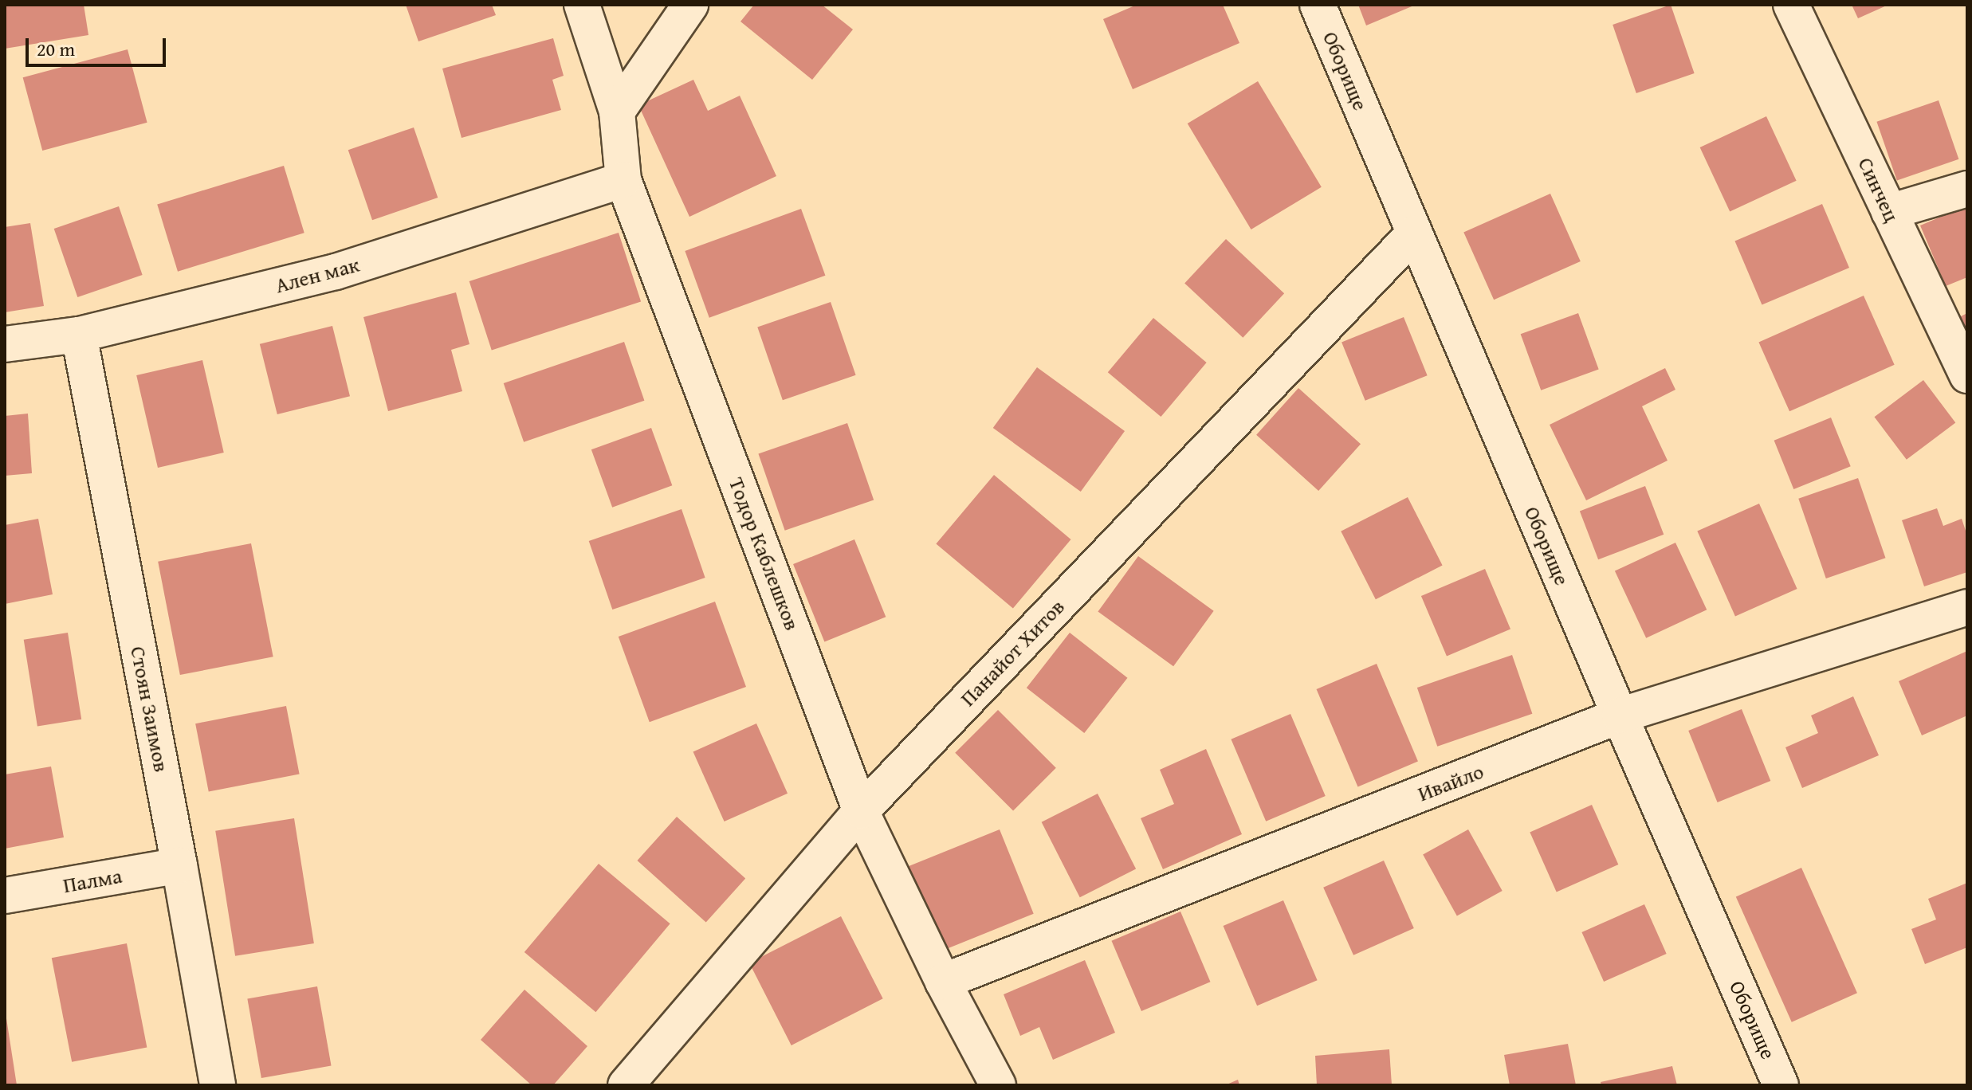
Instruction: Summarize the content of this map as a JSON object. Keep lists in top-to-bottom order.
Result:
{
  "streets": {
    "street": [
      "Оборище",
      "Синчец",
      "Ален мак",
      "Тодор Каблешков",
      "Панайот Хитов",
      "Стоян Заимов",
      "Ивайло",
      "Палма"
    ]
  },
  "crossings": [
    ["Оборище", "Панайот Хитов"],
    ["Оборище", "Ивайло"],
    ["Ален мак", "Тодор Каблешков"],
    ["Ален мак", "Стоян Заимов"],
    ["Тодор Каблешков", "Панайот Хитов"],
    ["Тодор Каблешков", "Ивайло"],
    ["Стоян Заимов", "Палма"]
  ],
  "scale_bar": "20 m"
}
